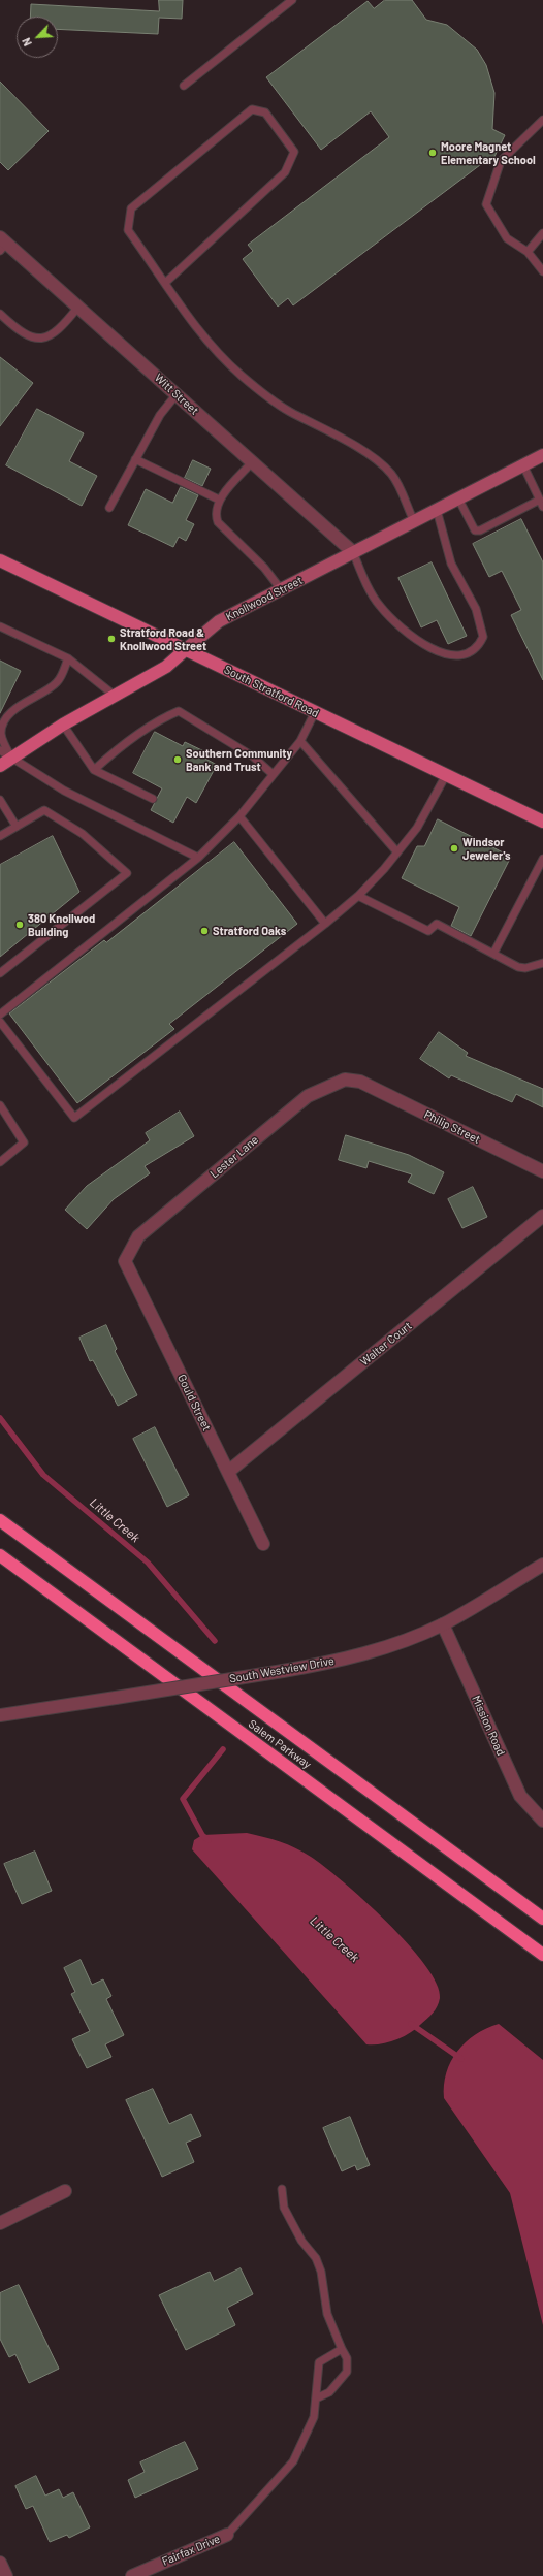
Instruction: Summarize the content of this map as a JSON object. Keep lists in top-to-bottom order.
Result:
{
  "streets": {
    "highway": ["Salem Parkway"],
    "main road": ["Knollwood Street", "South Stratford Road"],
    "street": [
      "Witt Street",
      "Philip Street",
      "Lester Lane",
      "Walter Court",
      "Gould Street",
      "South Westview Drive",
      "Mission Road",
      "Fairfax Drive"
    ]
  },
  "crossings": [
    ["Witt Street", "Knollwood Street"],
    ["Knollwood Street", "South Stratford Road"],
    ["Philip Street", "Lester Lane"],
    ["Lester Lane", "Gould Street"],
    ["Walter Court", "Gould Street"],
    ["South Westview Drive", "Mission Road"]
  ],
  "water": ["Little Creek"],
  "places": [
    "Moore Magnet Elementary School",
    "Stratford Road & Knollwood Street",
    "Southern Community Bank and Trust",
    "Windsor Jeweler's",
    "380 Knollwod Building",
    "Stratford Oaks"
  ],
  "north": "bottom left"
}
